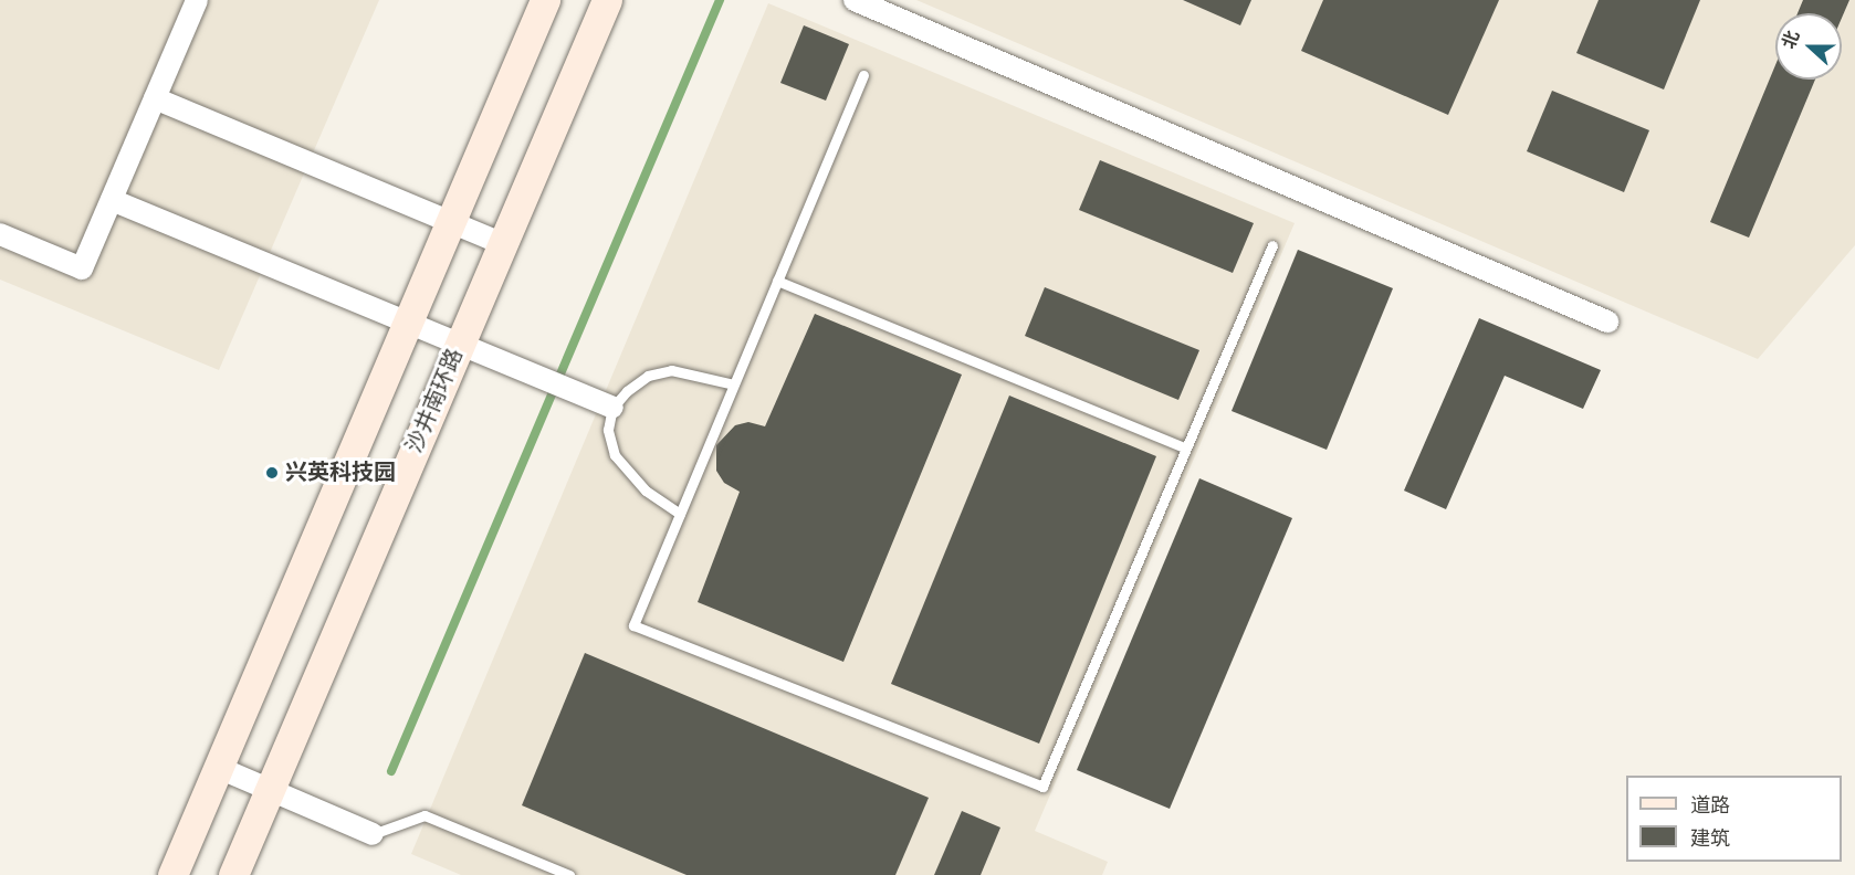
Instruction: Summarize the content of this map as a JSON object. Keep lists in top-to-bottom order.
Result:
{
  "streets": {
    "main road": ["沙井南环路"]
  },
  "places": ["兴英科技园"],
  "legend": ["道路", "建筑"],
  "north": "left"
}
